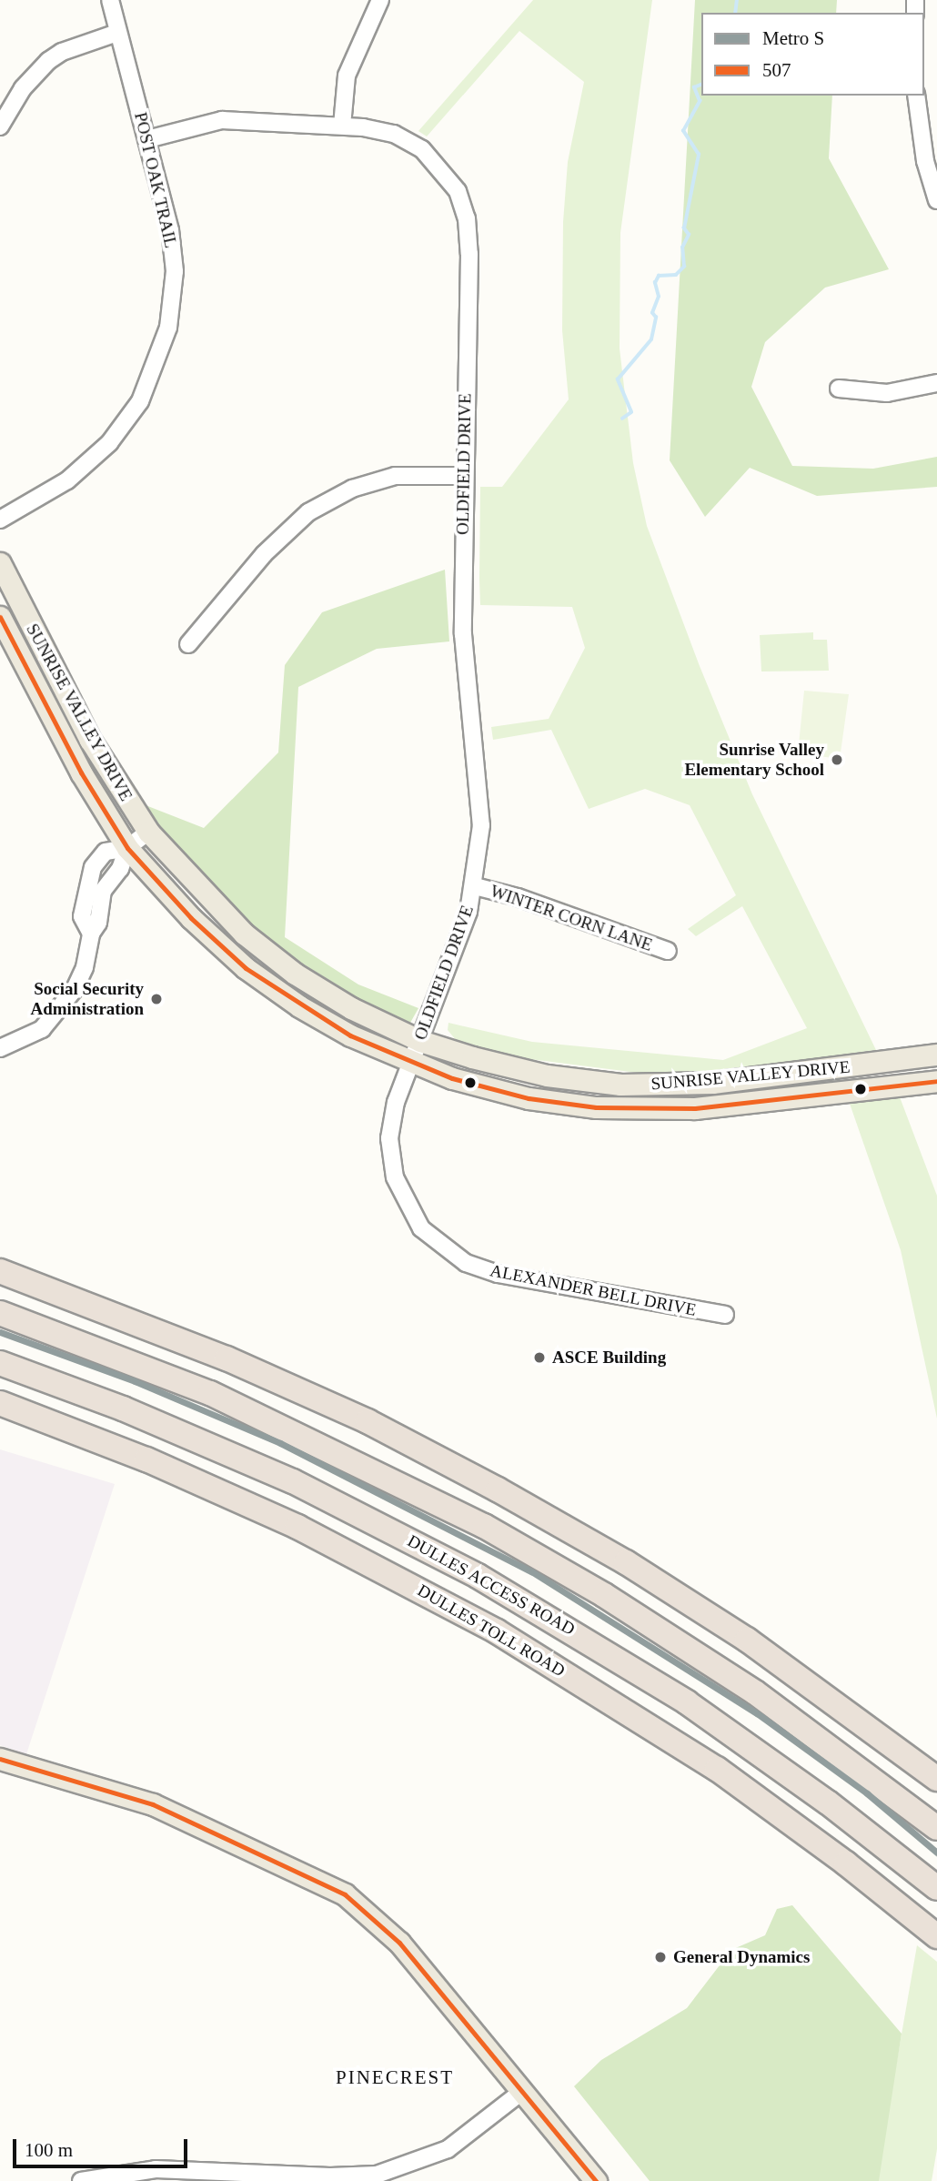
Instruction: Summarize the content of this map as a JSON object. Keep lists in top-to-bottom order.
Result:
{
  "streets": {
    "highway": ["DULLES ACCESS ROAD", "DULLES TOLL ROAD"],
    "main road": ["SUNRISE VALLEY DRIVE"],
    "street": [
      "POST OAK TRAIL",
      "OLDFIELD DRIVE",
      "WINTER CORN LANE",
      "ALEXANDER BELL DRIVE"
    ]
  },
  "crossings": [
    ["POST OAK TRAIL", "OLDFIELD DRIVE"],
    ["OLDFIELD DRIVE", "SUNRISE VALLEY DRIVE"],
    ["OLDFIELD DRIVE", "WINTER CORN LANE"],
    ["OLDFIELD DRIVE", "ALEXANDER BELL DRIVE"],
    ["SUNRISE VALLEY DRIVE", "ALEXANDER BELL DRIVE"]
  ],
  "districts": ["PINECREST"],
  "places": [
    "Sunrise Valley Elementary School",
    "Social Security Administration",
    "ASCE Building",
    "General Dynamics"
  ],
  "lines": ["transit line 507", "metro line S"],
  "legend": ["Metro S", "507"],
  "scale_bar": "100 m"
}
